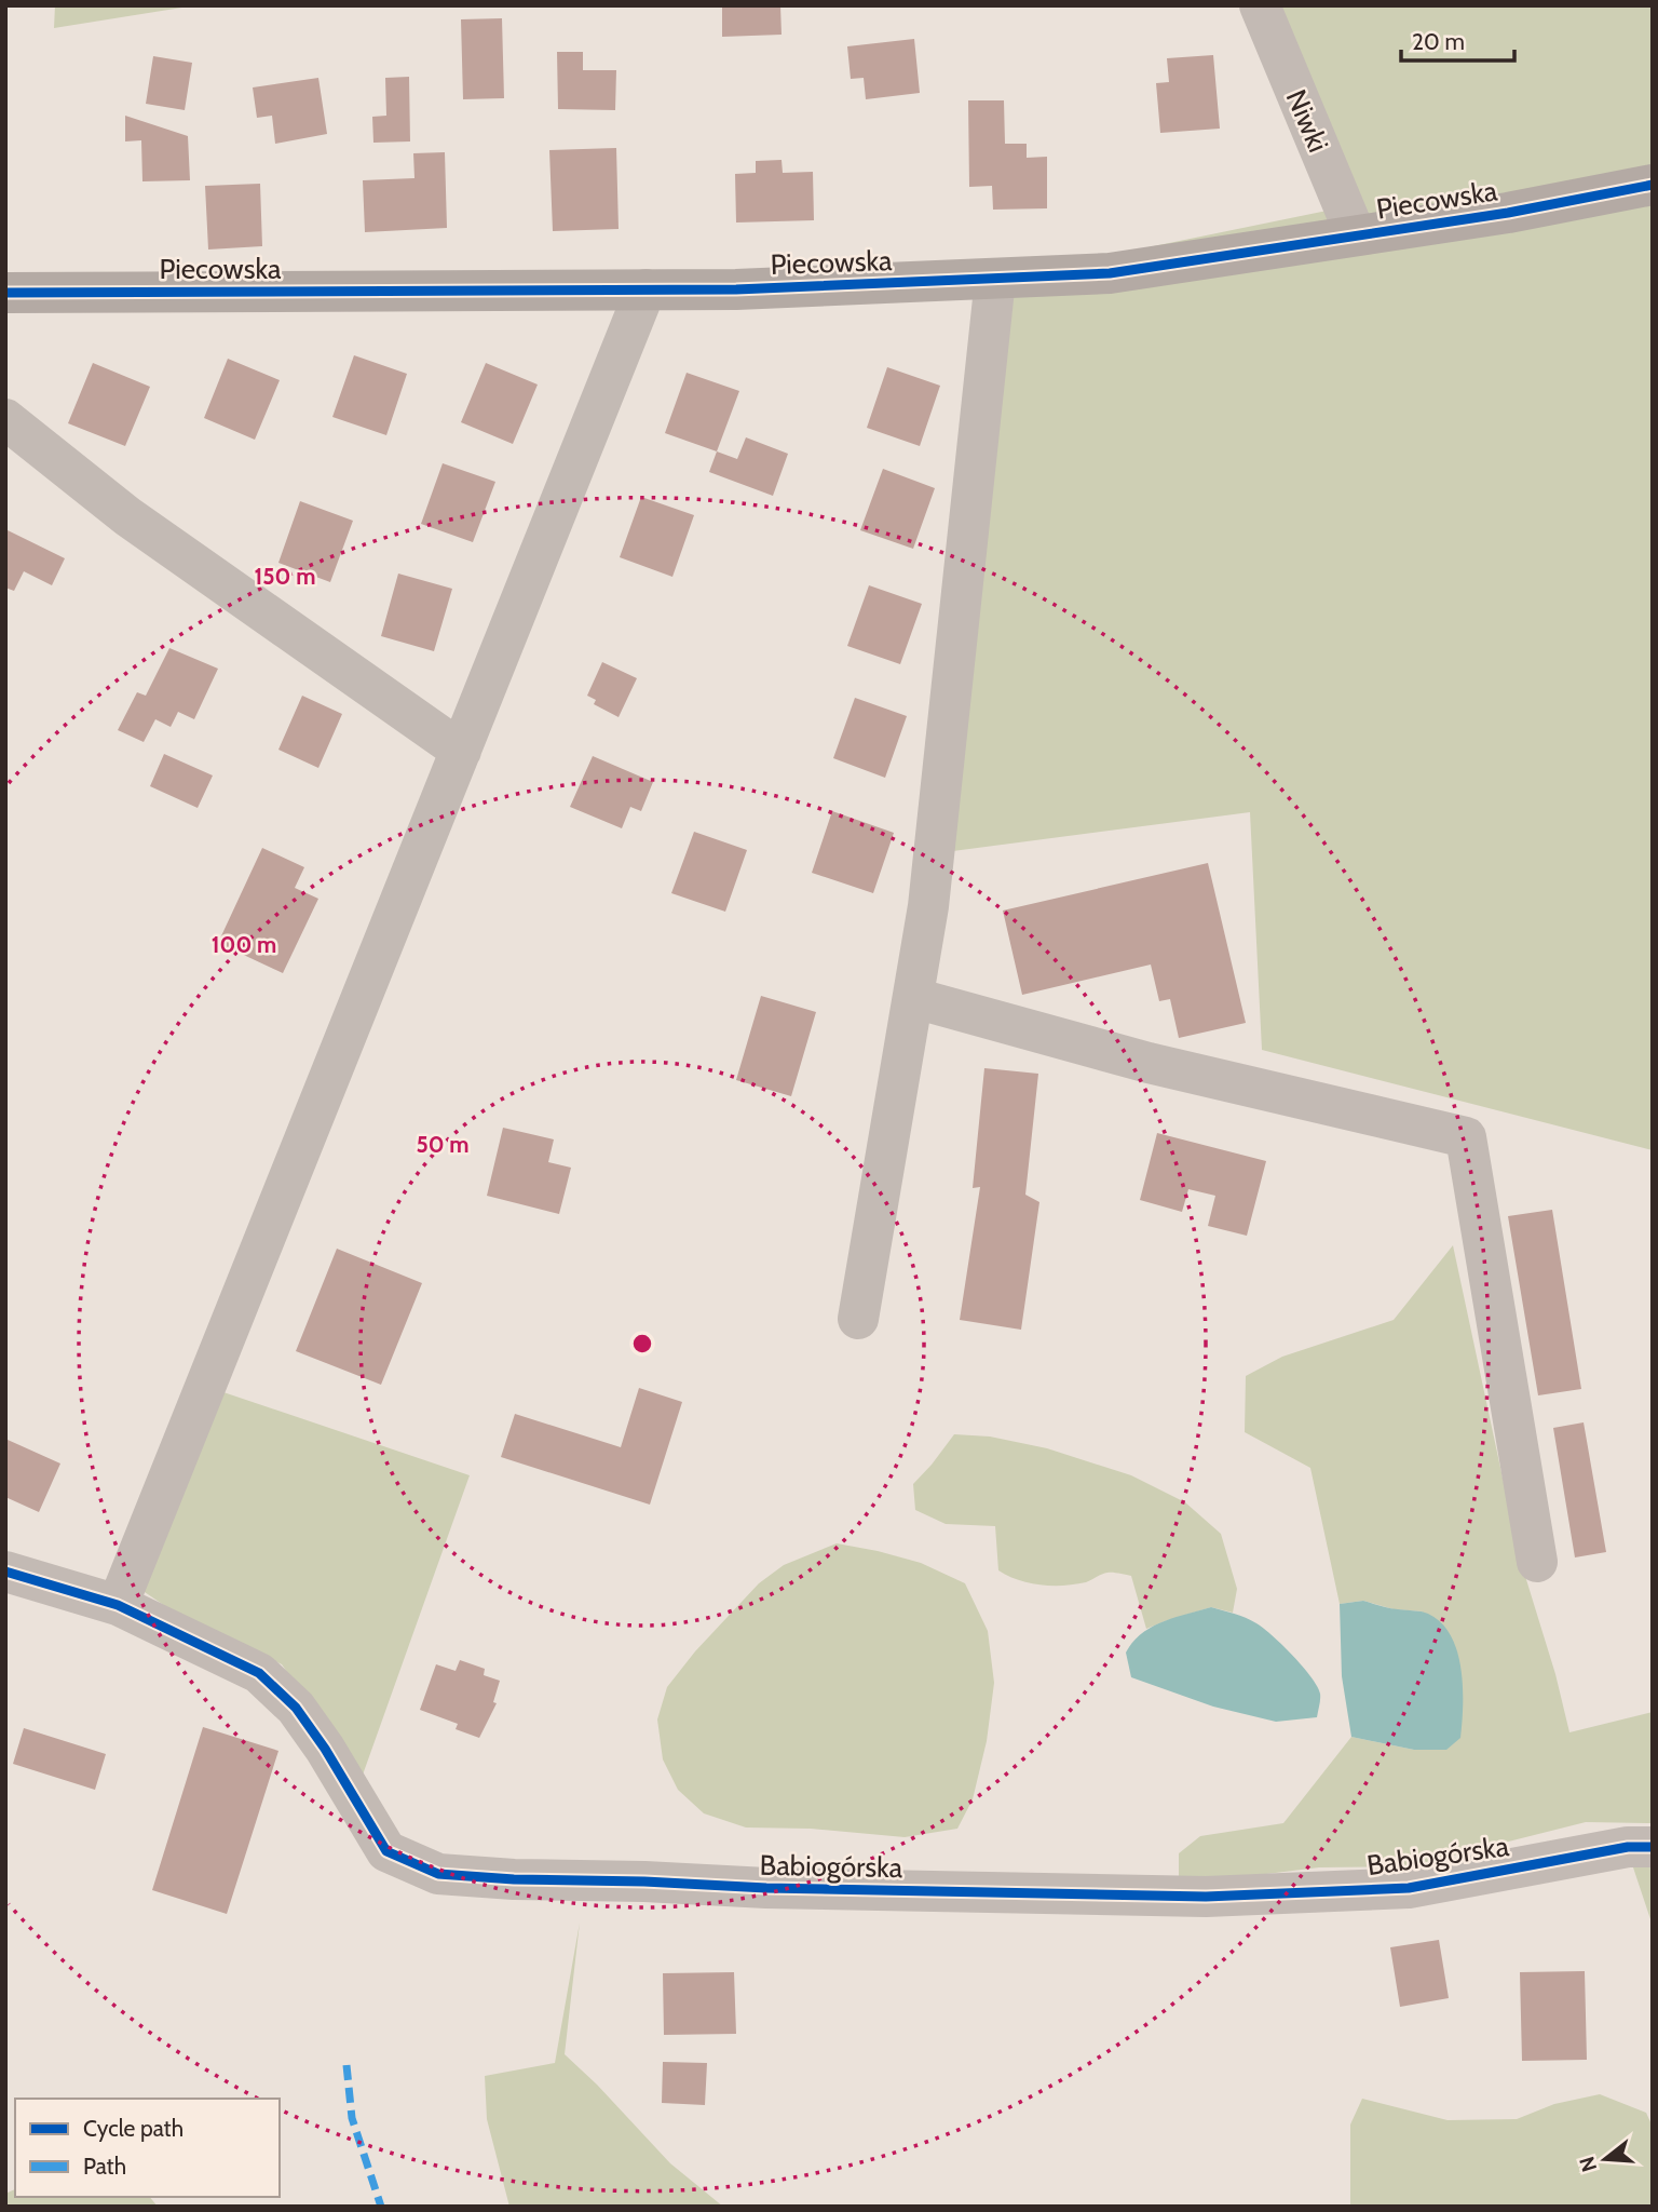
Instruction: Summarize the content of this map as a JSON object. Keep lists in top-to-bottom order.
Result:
{
  "streets": {
    "street": ["Niwki", "Piecowska", "Babiogórska"]
  },
  "crossings": [
    ["Niwki", "Piecowska"]
  ],
  "legend": ["Cycle path", "Path"],
  "scale_bar": "20 m",
  "north": "left",
  "rings": ["150 m", "100 m", "50 m"]
}
